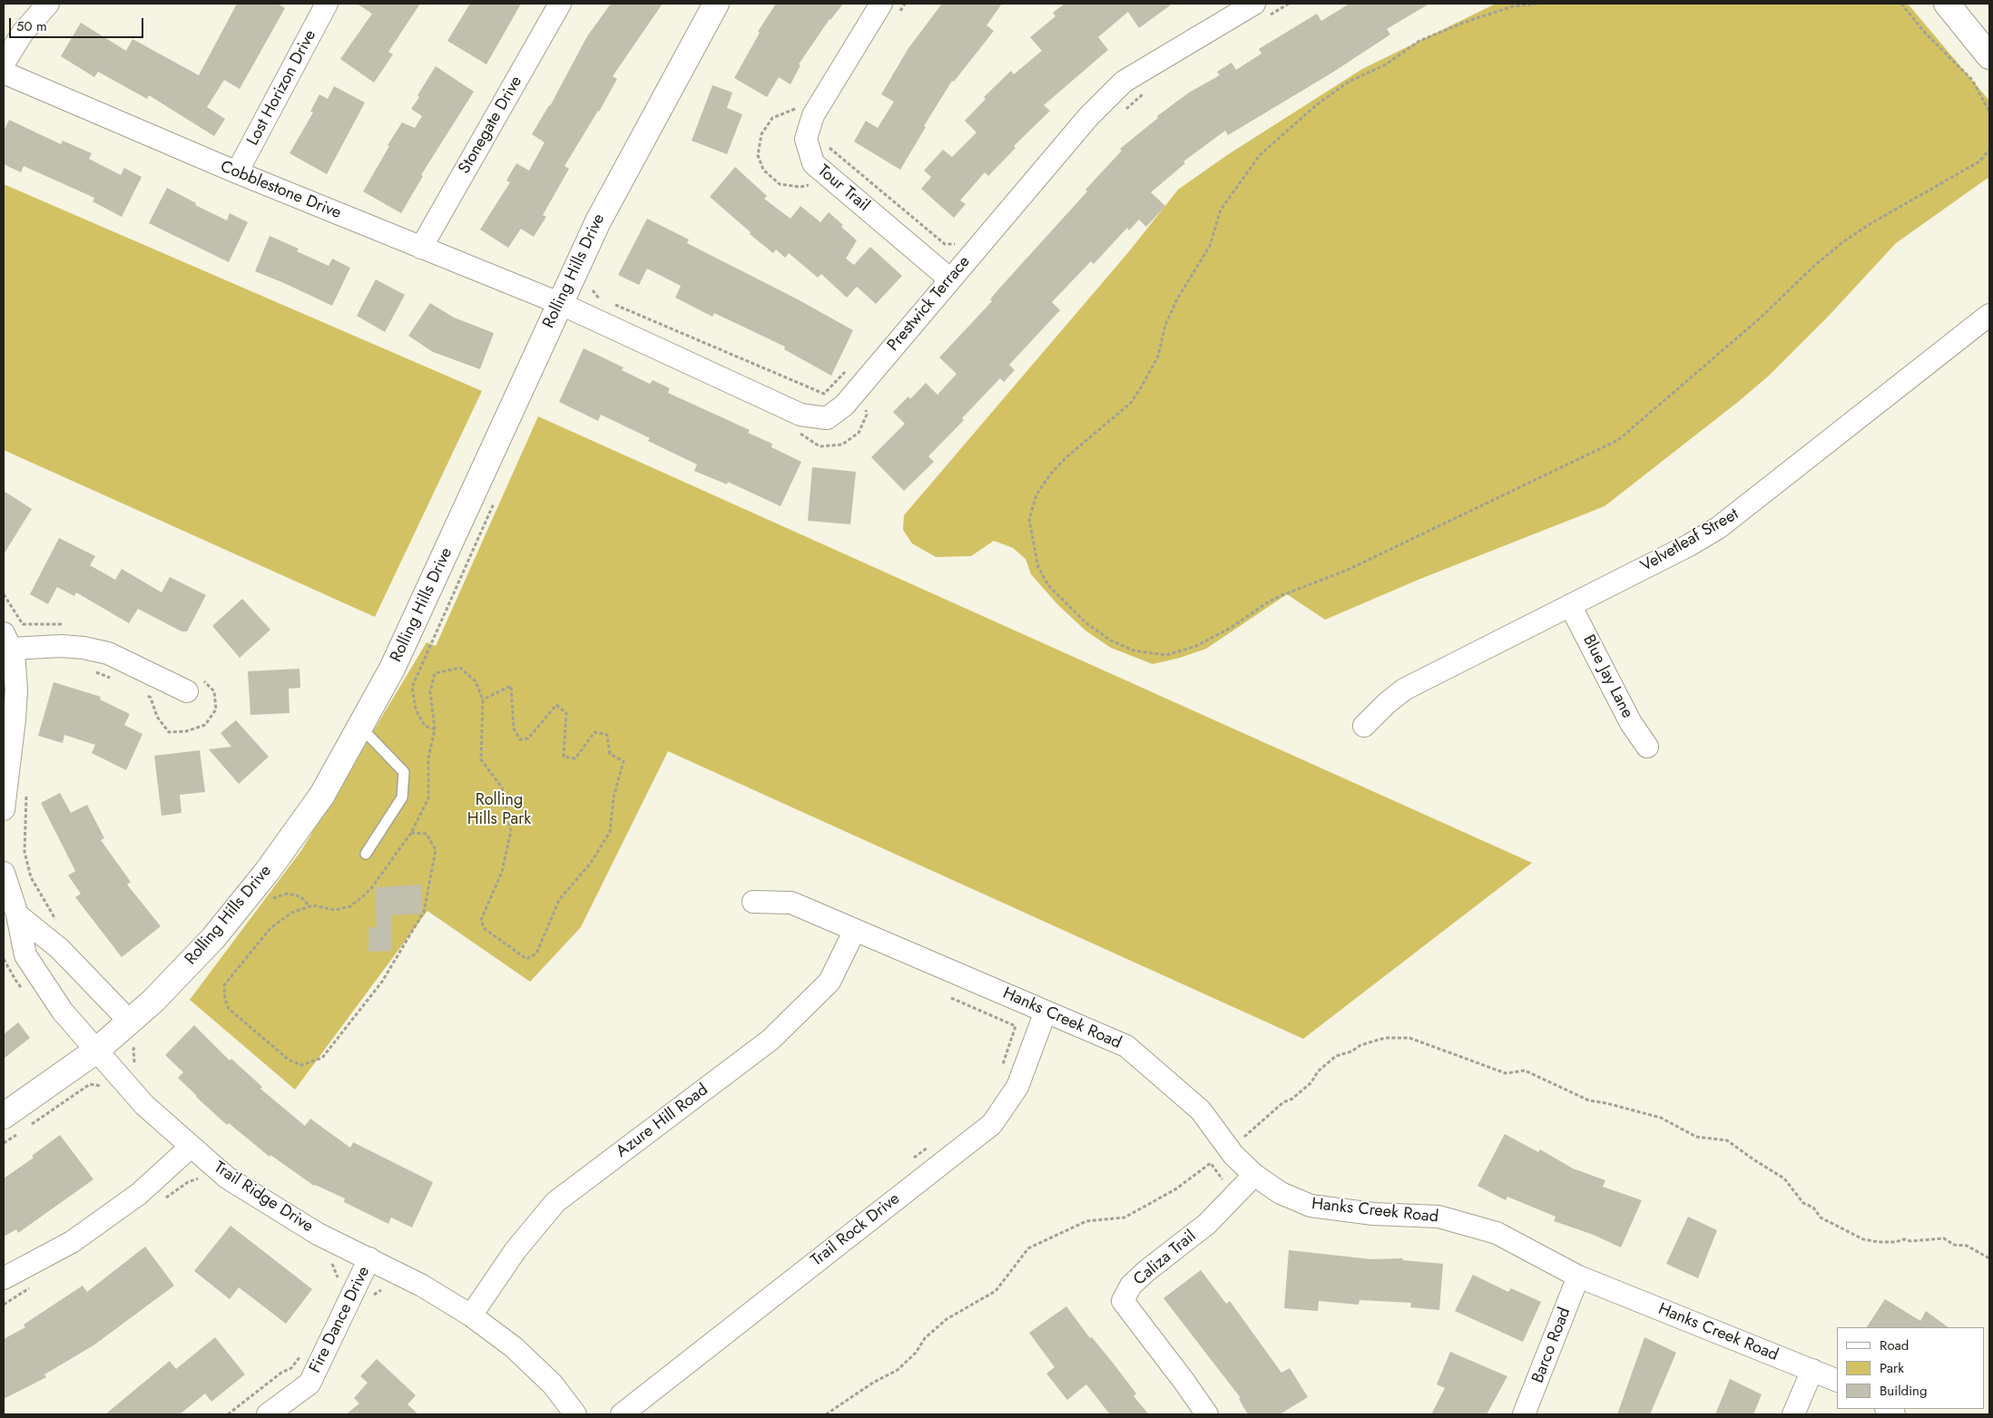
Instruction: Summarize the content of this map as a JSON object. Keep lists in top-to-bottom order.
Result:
{
  "streets": {
    "street": [
      "Lost Horizon Drive",
      "Stonegate Drive",
      "Tour Trail",
      "Cobblestone Drive",
      "Rolling Hills Drive",
      "Prestwick Terrace",
      "Velvetleaf Street",
      "Blue Jay Lane",
      "Hanks Creek Road",
      "Azure Hill Road",
      "Trail Ridge Drive",
      "Trail Rock Drive",
      "Caliza Trail",
      "Fire Dance Drive",
      "Barco Road"
    ]
  },
  "crossings": [
    ["Lost Horizon Drive", "Cobblestone Drive"],
    ["Stonegate Drive", "Cobblestone Drive"],
    ["Tour Trail", "Prestwick Terrace"],
    ["Cobblestone Drive", "Rolling Hills Drive"],
    ["Cobblestone Drive", "Prestwick Terrace"],
    ["Rolling Hills Drive", "Prestwick Terrace"],
    ["Rolling Hills Drive", "Trail Ridge Drive"],
    ["Velvetleaf Street", "Blue Jay Lane"],
    ["Hanks Creek Road", "Azure Hill Road"],
    ["Hanks Creek Road", "Trail Rock Drive"],
    ["Hanks Creek Road", "Caliza Trail"],
    ["Hanks Creek Road", "Barco Road"],
    ["Azure Hill Road", "Trail Ridge Drive"],
    ["Trail Ridge Drive", "Fire Dance Drive"]
  ],
  "parks": ["Rolling Hills Park"],
  "legend": ["Road", "Park", "Building"],
  "scale_bar": "50 m"
}
